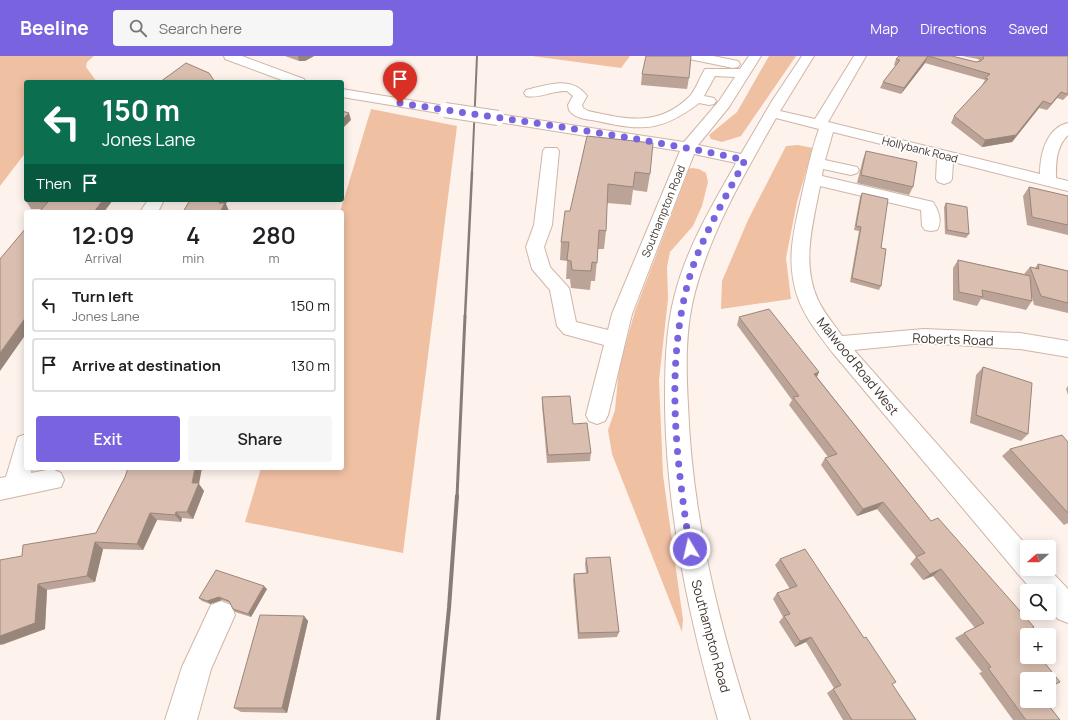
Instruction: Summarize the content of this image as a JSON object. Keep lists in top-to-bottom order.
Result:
{
  "streets": {
    "street": [
      "Hollybank Road",
      "Southampton Road",
      "Roberts Road",
      "Malwood Road West"
    ]
  },
  "crossings": [
    ["Hollybank Road", "Southampton Road"],
    ["Hollybank Road", "Malwood Road West"],
    ["Roberts Road", "Malwood Road West"]
  ],
  "north": "left",
  "page": {
    "header": "Beeline",
    "search": "Search here",
    "nav": ["Map", "Directions", "Saved"],
    "turn": ["150 m", "Jones Lane"],
    "then": "Then",
    "eta": [
      "12:09",
      "Arrival",
      "4",
      "min",
      "280",
      "m"
    ],
    "list": [
      {
        "name": "Turn left",
        "note": "Jones Lane",
        "value": "150 m"
      },
      {
        "name": "Arrive at destination",
        "value": "130 m"
      }
    ],
    "buttons": ["Exit", "Share"],
    "map_buttons": ["+", "−"]
  }
}
